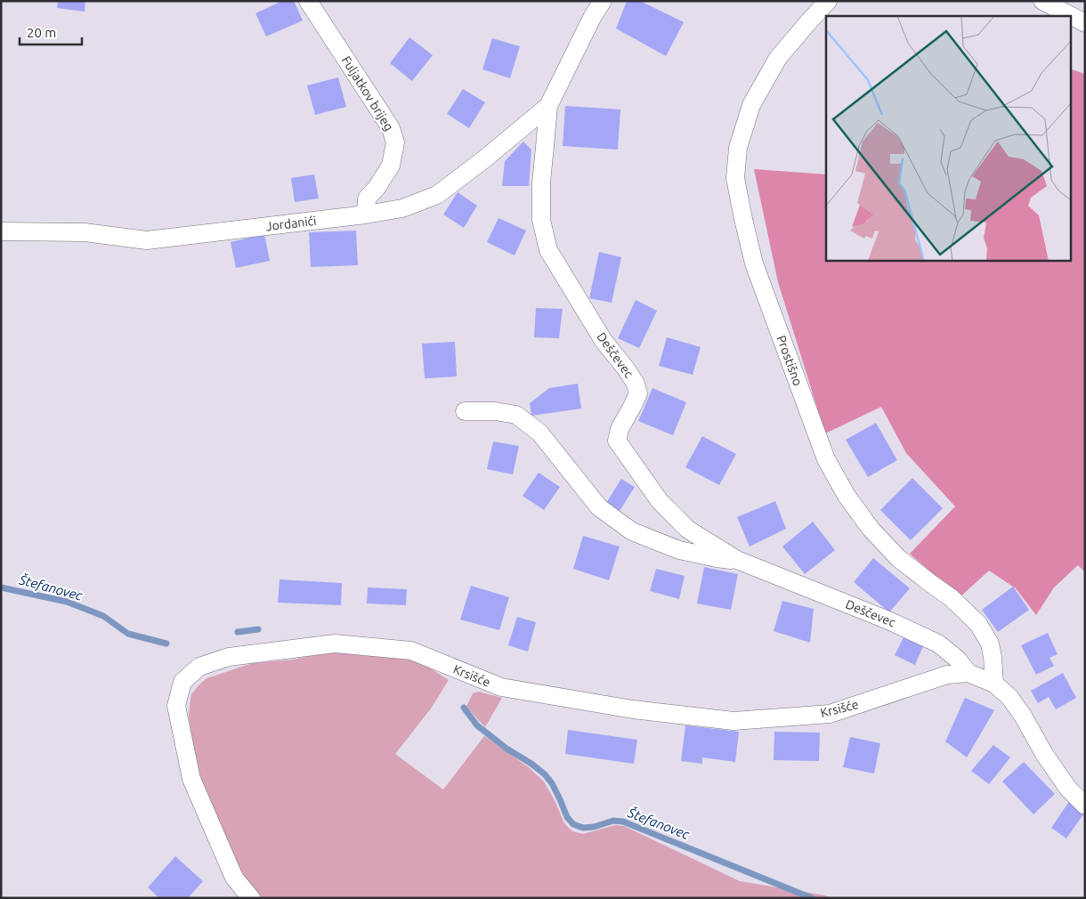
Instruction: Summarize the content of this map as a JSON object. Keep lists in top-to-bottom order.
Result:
{
  "streets": {
    "street": [
      "Fuljatkov brijeg",
      "Jordanići",
      "Deščevec",
      "Prostišno",
      "Krsišće"
    ]
  },
  "crossings": [
    ["Fuljatkov brijeg", "Jordanići"],
    ["Jordanići", "Deščevec"],
    ["Deščevec", "Krsišće"],
    ["Prostišno", "Krsišće"]
  ],
  "water": ["Štefanovec"],
  "scale_bar": "20 m"
}
